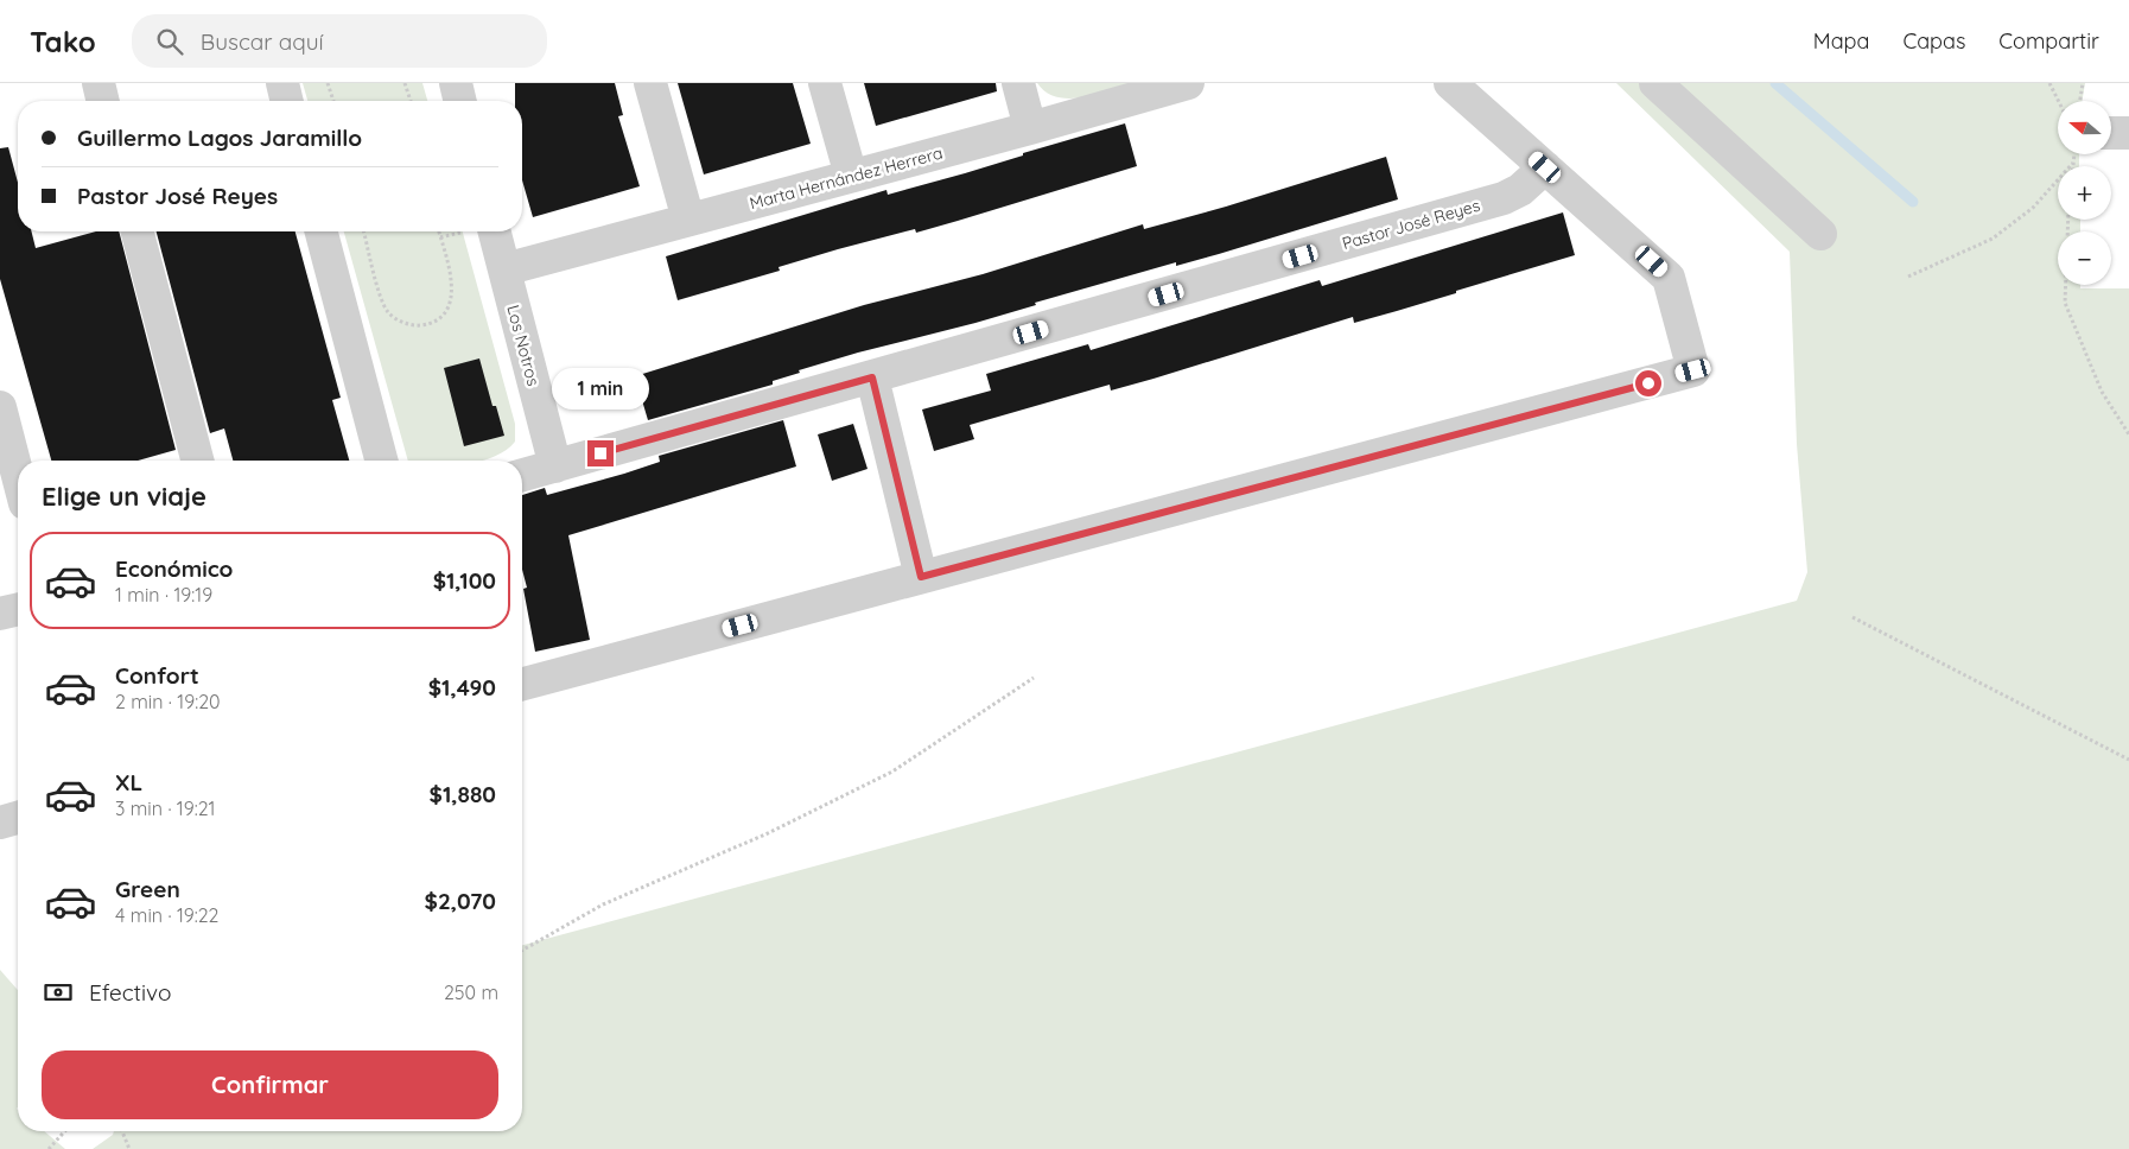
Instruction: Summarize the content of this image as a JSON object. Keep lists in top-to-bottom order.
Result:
{
  "streets": {
    "street": ["Marta Hernández Herrera", "Pastor José Reyes", "Los Notros"]
  },
  "crossings": [
    ["Marta Hernández Herrera", "Los Notros"],
    ["Pastor José Reyes", "Los Notros"]
  ],
  "north": "left",
  "page": {
    "header": "Tako",
    "search": "Buscar aquí",
    "nav": ["Mapa", "Capas", "Compartir"],
    "map_buttons": ["+", "−"],
    "banner": ["Guillermo Lagos Jaramillo", "Pastor José Reyes"],
    "bubble": "1 min",
    "heading": "Elige un viaje",
    "list": [
      {
        "name": "Económico",
        "note": "1 min · 19:19",
        "value": "$1,100"
      },
      {
        "name": "Confort",
        "note": "2 min · 19:20",
        "value": "$1,490"
      },
      {
        "name": "XL",
        "note": "3 min · 19:21",
        "value": "$1,880"
      },
      {
        "name": "Green",
        "note": "4 min · 19:22",
        "value": "$2,070"
      }
    ],
    "pay": ["Efectivo", "250 m"],
    "buttons": "Confirmar"
  }
}
